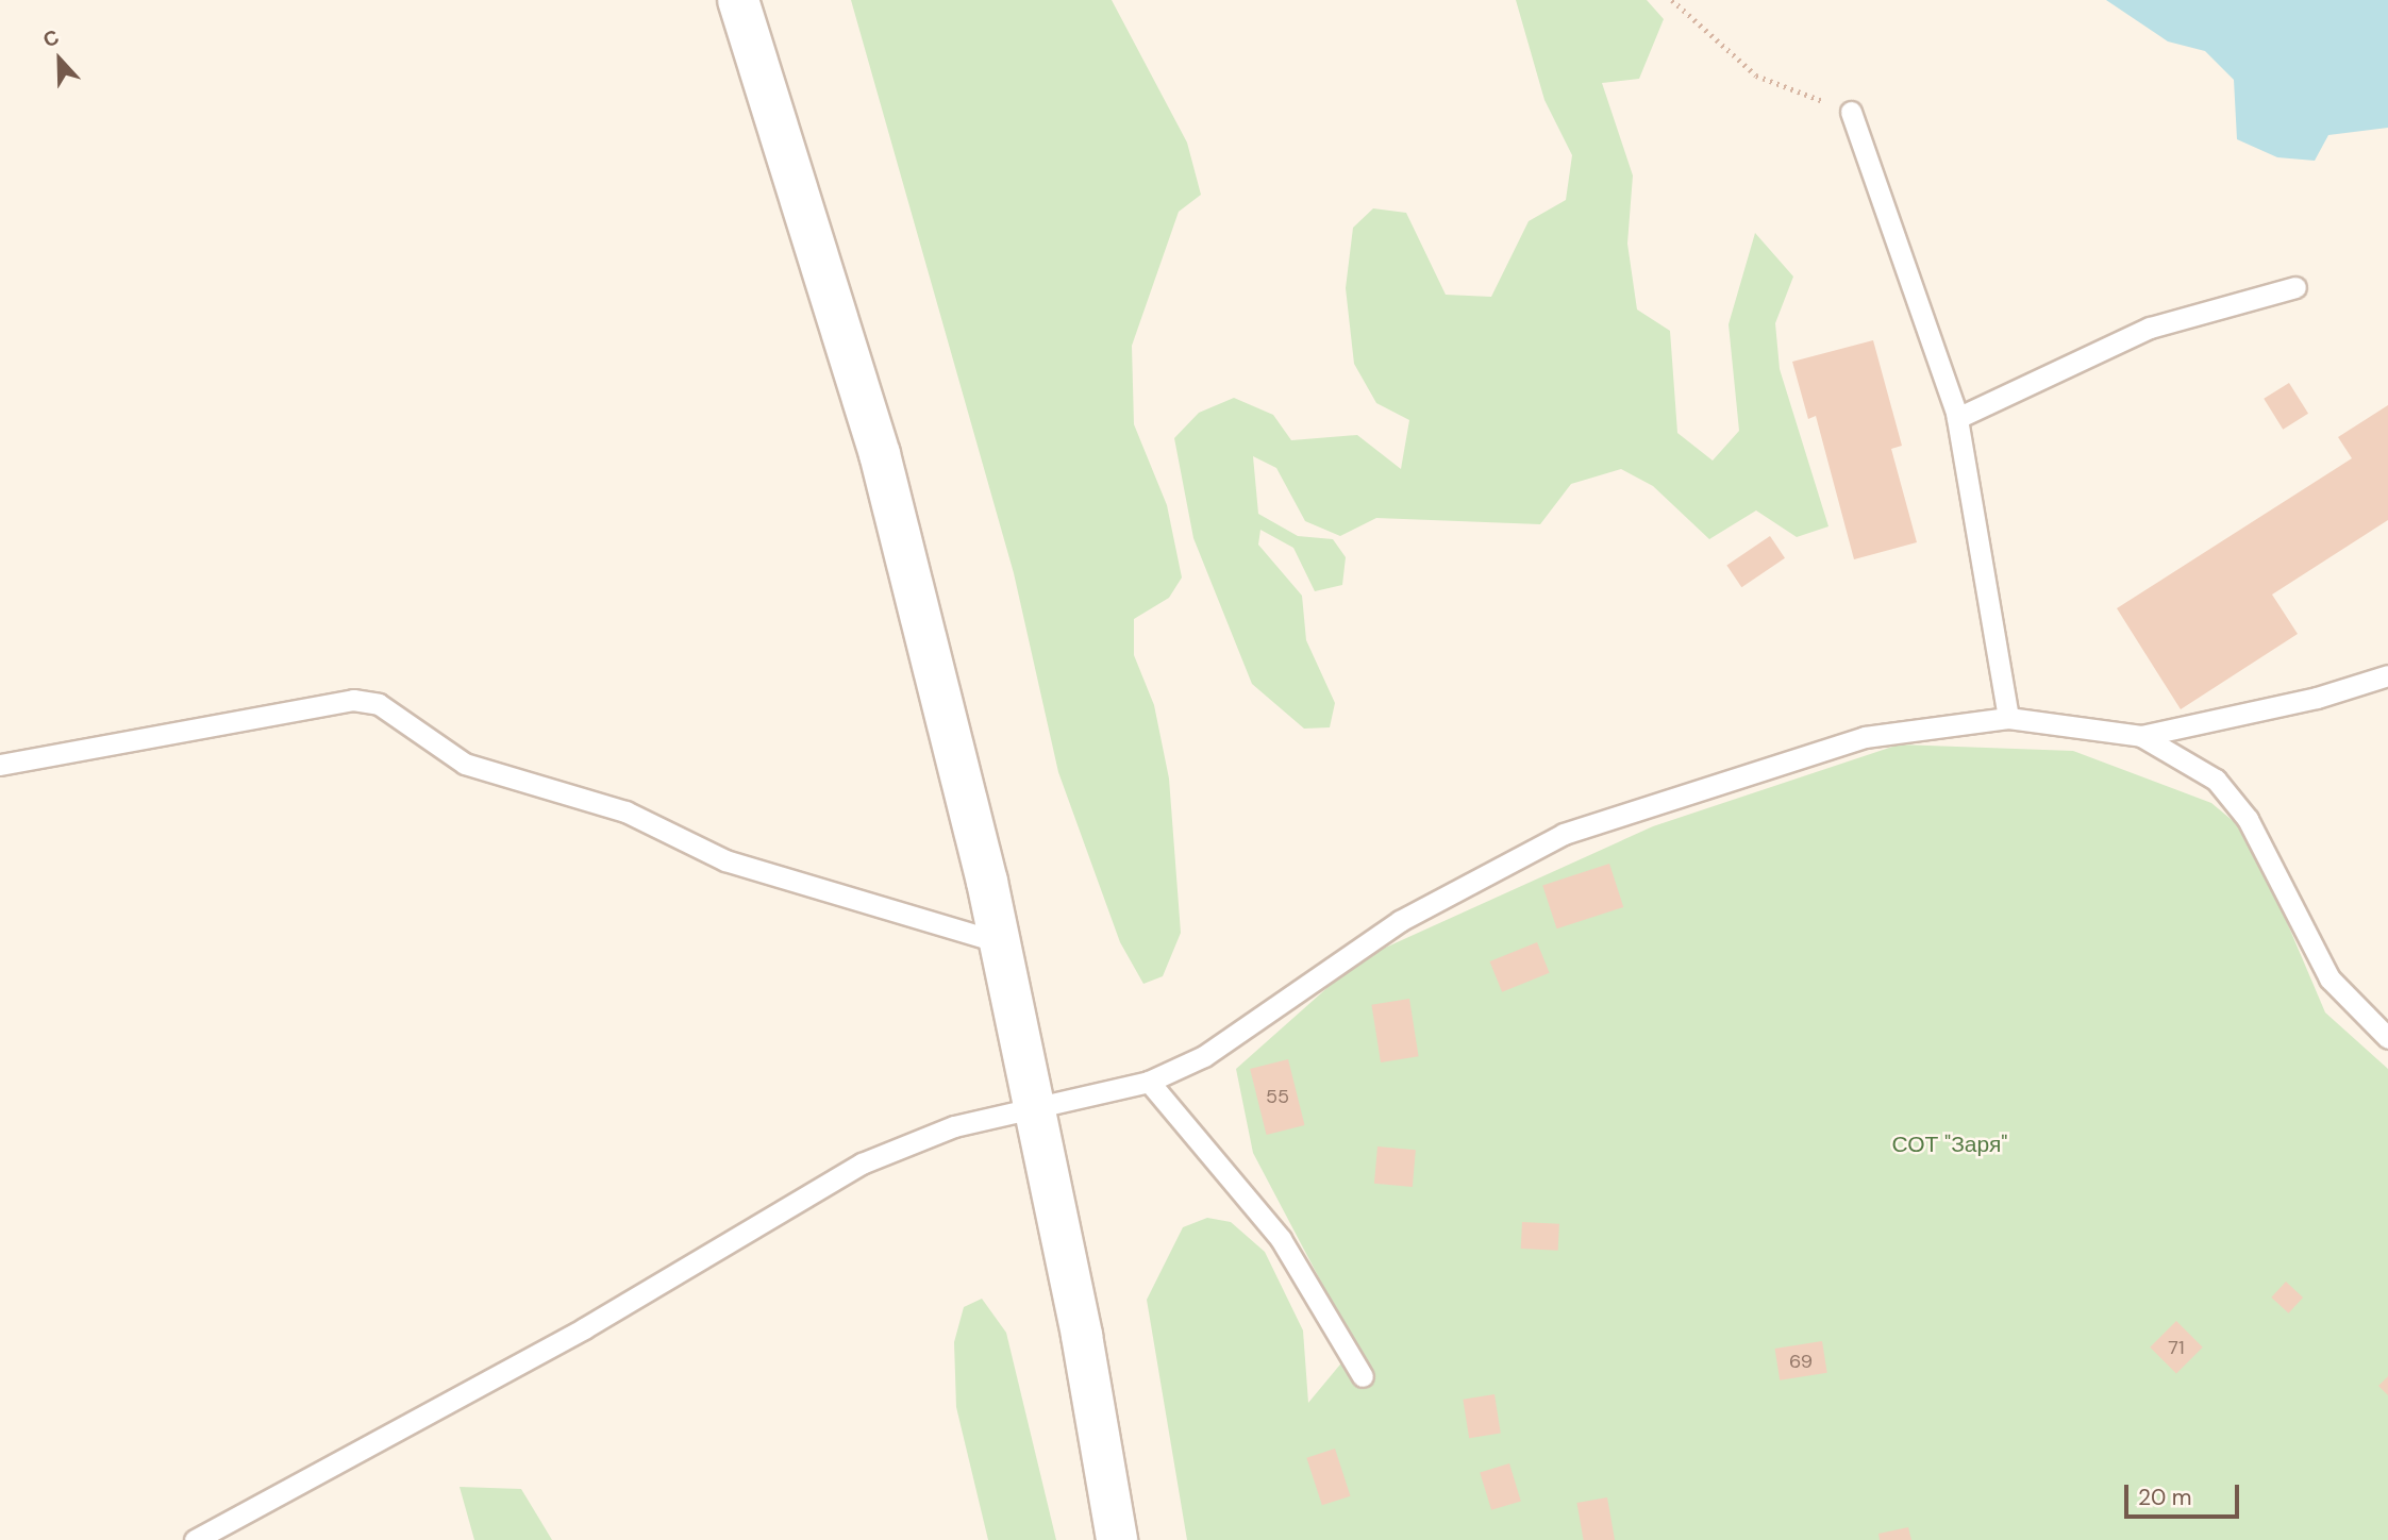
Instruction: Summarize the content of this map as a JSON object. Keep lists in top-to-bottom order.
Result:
{
  "parks": ["СОТ \"Заря\""],
  "house_numbers": ["55", "71", "69"],
  "scale_bar": "20 m",
  "north": "top"
}
